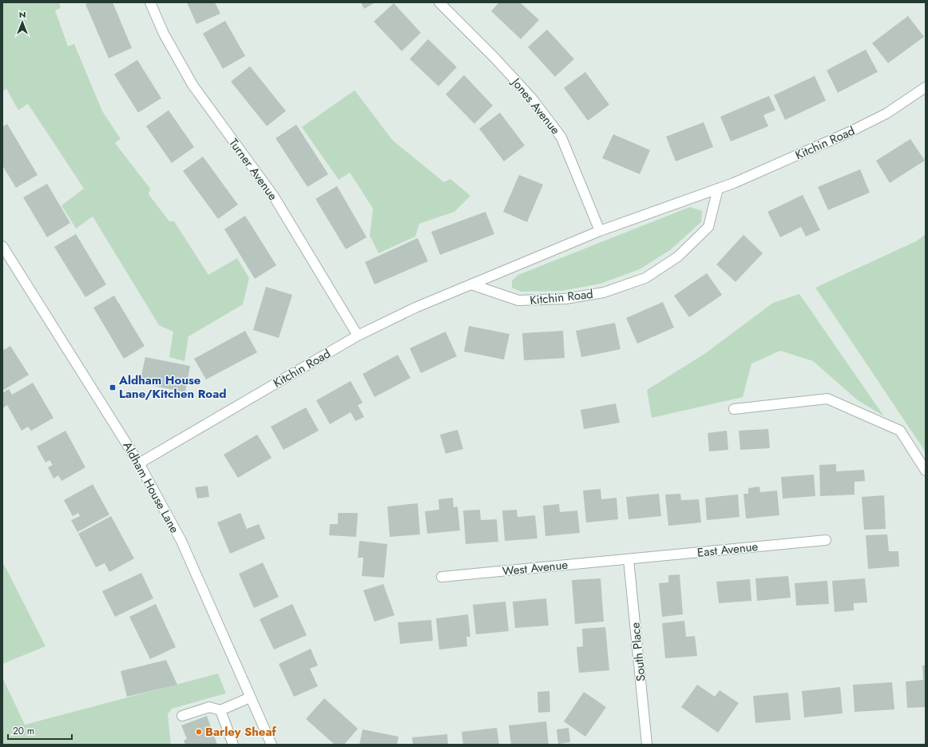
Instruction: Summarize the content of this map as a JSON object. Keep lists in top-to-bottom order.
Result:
{
  "streets": {
    "street": [
      "Jones Avenue",
      "Kitchin Road",
      "Turner Avenue",
      "Aldham House Lane",
      "East Avenue",
      "West Avenue",
      "South Place"
    ]
  },
  "crossings": [
    ["Jones Avenue", "Kitchin Road"],
    ["Kitchin Road", "Turner Avenue"],
    ["Kitchin Road", "Aldham House Lane"],
    ["East Avenue", "West Avenue"],
    ["East Avenue", "South Place"],
    ["West Avenue", "South Place"]
  ],
  "places": {
    "transit": ["Aldham House Lane/Kitchen Road"],
    "other": ["Barley Sheaf"]
  },
  "scale_bar": "20 m",
  "north": "top"
}
